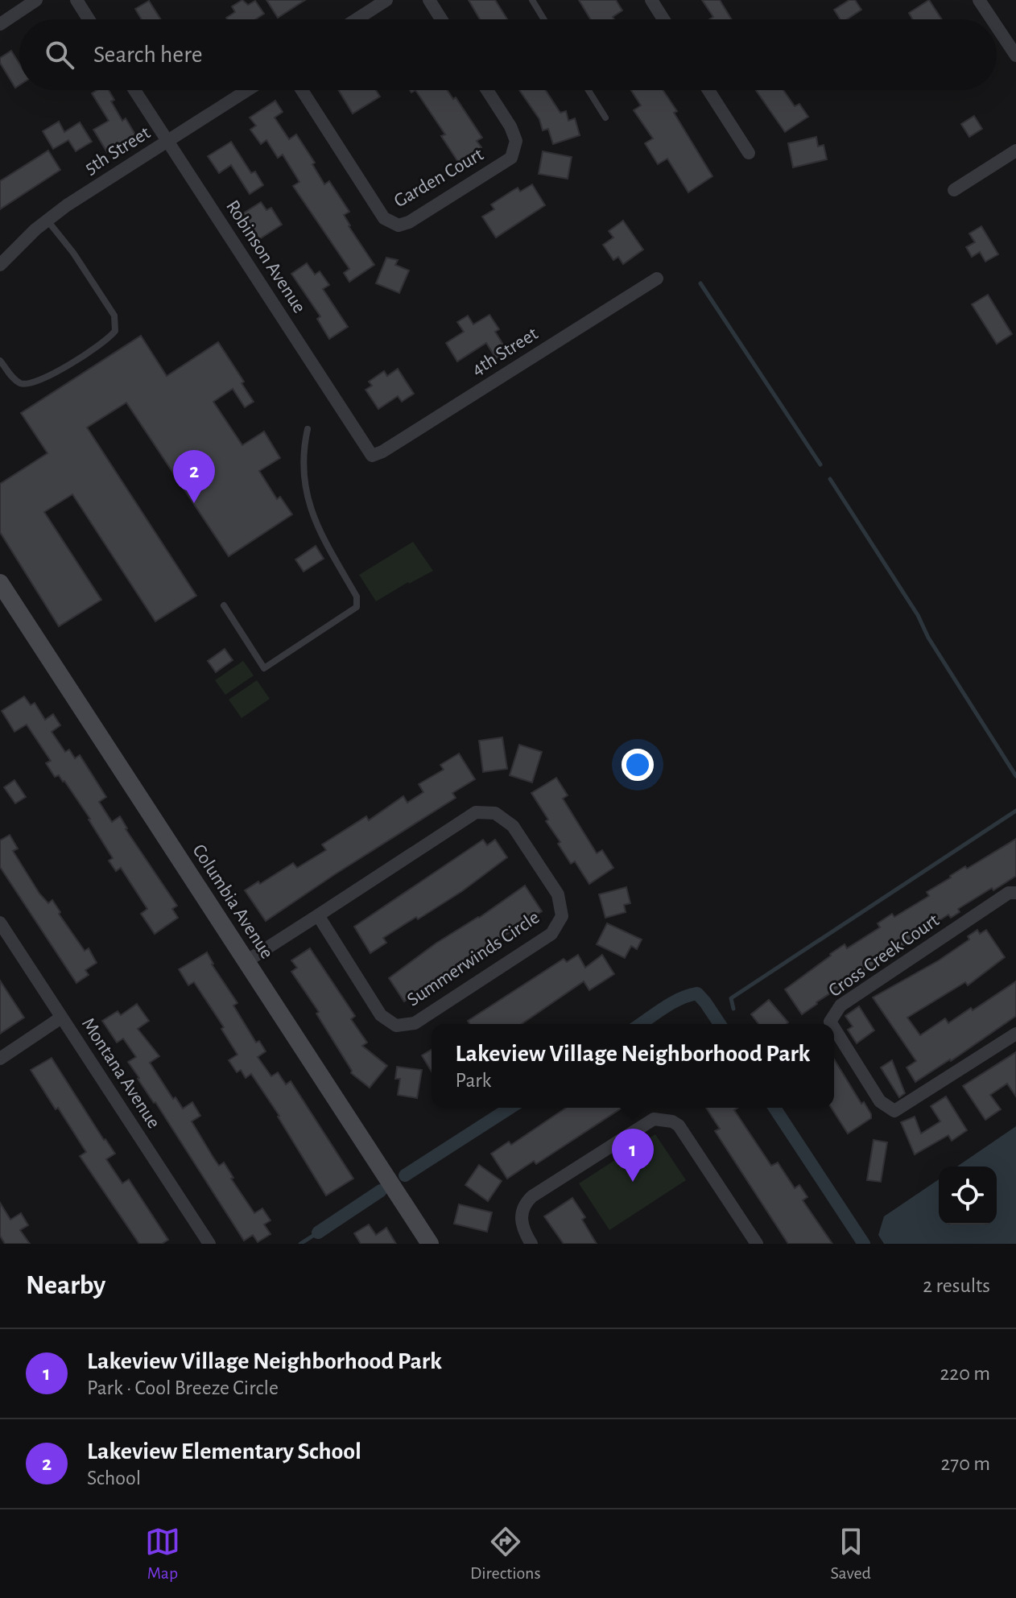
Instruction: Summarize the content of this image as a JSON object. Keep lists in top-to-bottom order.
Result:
{
  "streets": {
    "street": [
      "5th Street",
      "Garden Court",
      "Robinson Avenue",
      "4th Street",
      "Columbia Avenue",
      "Cross Creek Court",
      "Summerwinds Circle",
      "Montana Avenue"
    ]
  },
  "crossings": [
    ["5th Street", "Robinson Avenue"],
    ["Robinson Avenue", "4th Street"],
    ["Columbia Avenue", "Summerwinds Circle"]
  ],
  "page": {
    "search": "Search here",
    "pins": ["2", "1"],
    "popup": ["Lakeview Village Neighborhood Park", "Park"],
    "heading": ["Nearby", "2 results"],
    "list": [
      {
        "mark": "1",
        "name": "Lakeview Village Neighborhood Park",
        "note": "Park · Cool Breeze Circle",
        "value": "220 m"
      },
      {
        "mark": "2",
        "name": "Lakeview Elementary School",
        "note": "School",
        "value": "270 m"
      }
    ],
    "nav": ["Map", "Directions", "Saved"]
  }
}
